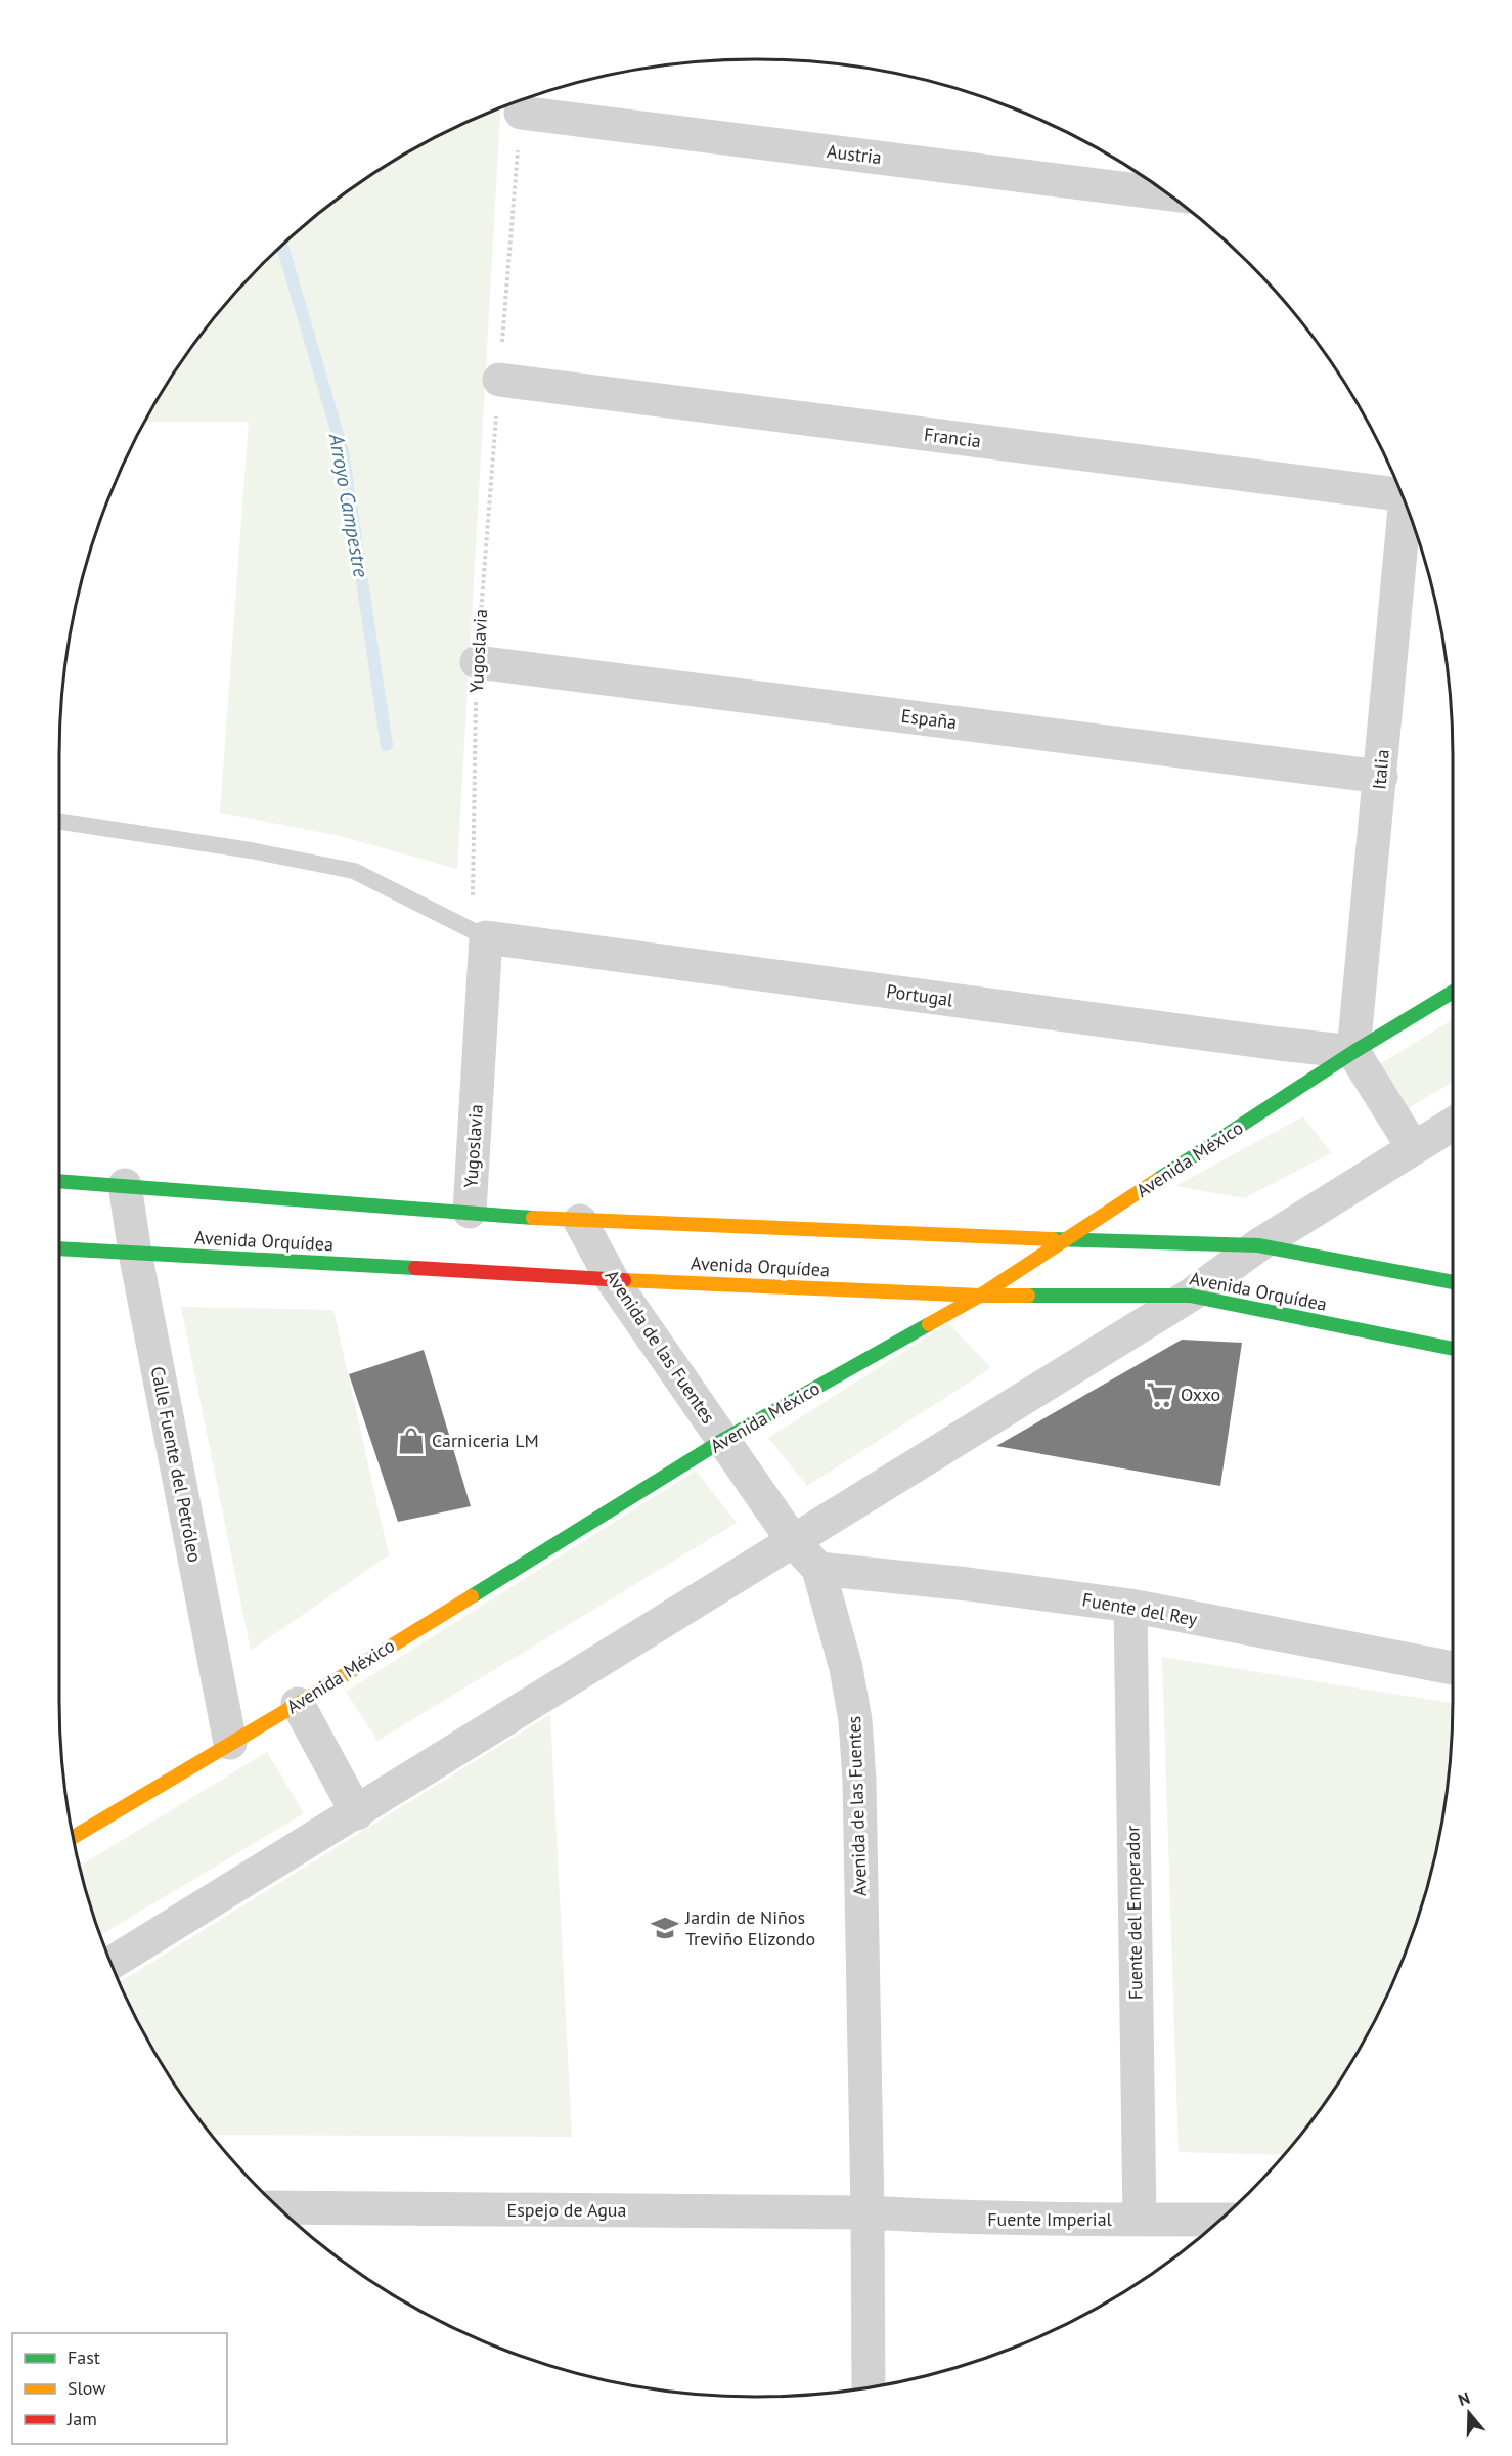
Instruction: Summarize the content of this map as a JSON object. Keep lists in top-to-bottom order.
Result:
{
  "streets": {
    "street": [
      "Austria",
      "Francia",
      "Yugoslavia",
      "España",
      "Italia",
      "Portugal",
      "Avenida México",
      "Avenida Orquídea",
      "Avenida de las Fuentes",
      "Calle Fuente del Petróleo",
      "Fuente del Rey",
      "Fuente del Emperador",
      "Espejo de Agua",
      "Fuente Imperial"
    ]
  },
  "crossings": [
    ["Austria", "Yugoslavia"],
    ["Francia", "Yugoslavia"],
    ["Yugoslavia", "España"],
    ["Yugoslavia", "Portugal"],
    ["Yugoslavia", "Avenida Orquídea"],
    ["España", "Italia"],
    ["Italia", "Portugal"],
    ["Italia", "Avenida México"],
    ["Portugal", "Avenida México"],
    ["Avenida México", "Avenida Orquídea"],
    ["Avenida México", "Avenida de las Fuentes"],
    ["Avenida México", "Calle Fuente del Petróleo"],
    ["Avenida Orquídea", "Avenida de las Fuentes"],
    ["Avenida Orquídea", "Calle Fuente del Petróleo"],
    ["Avenida de las Fuentes", "Fuente del Rey"],
    ["Avenida de las Fuentes", "Espejo de Agua"],
    ["Avenida de las Fuentes", "Fuente Imperial"],
    ["Fuente del Rey", "Fuente del Emperador"],
    ["Fuente del Emperador", "Fuente Imperial"],
    ["Espejo de Agua", "Fuente Imperial"]
  ],
  "water": ["Arroyo Campestre"],
  "places": {
    "supermarket": ["Oxxo"],
    "shop": ["Carniceria LM"],
    "school or university": ["Jardin de Niños Treviño Elizondo"]
  },
  "legend": ["Fast", "Slow", "Jam"],
  "north": "top"
}
